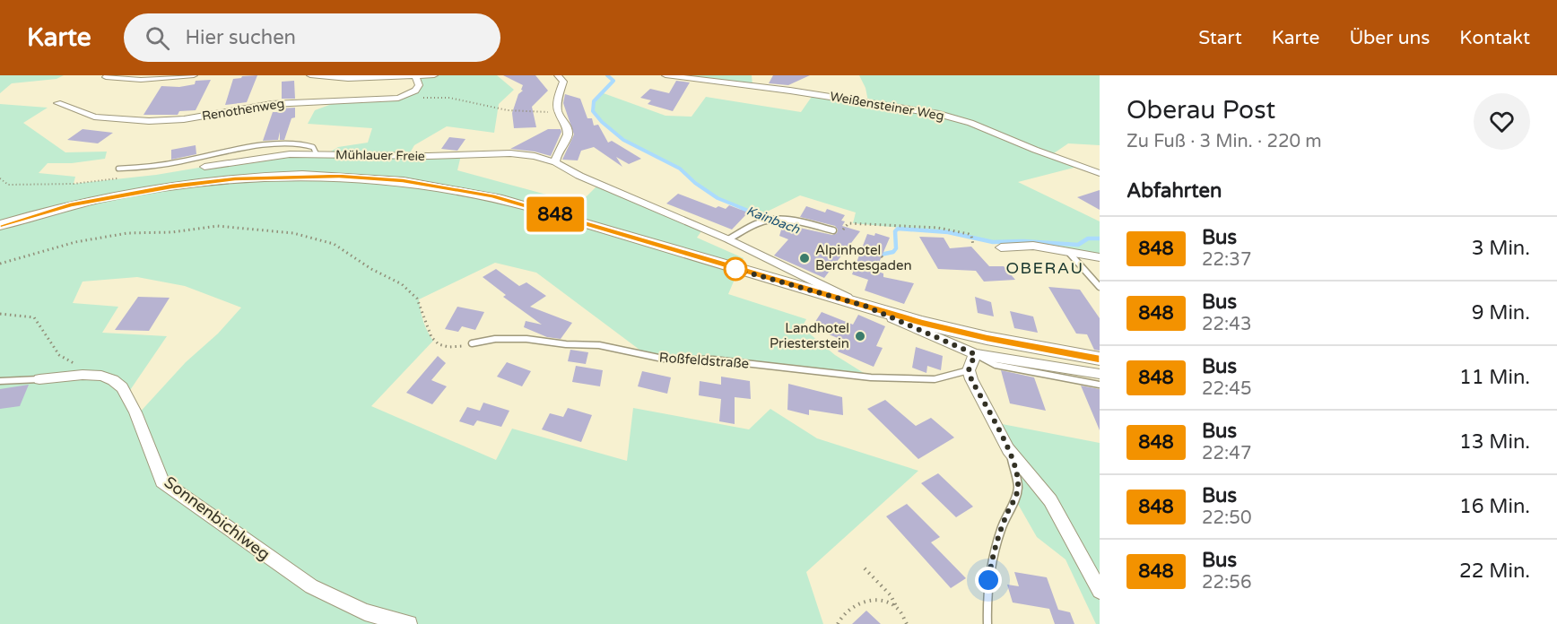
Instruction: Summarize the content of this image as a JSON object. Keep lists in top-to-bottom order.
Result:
{
  "streets": {
    "street": [
      "Weißensteiner Weg",
      "Renothenweg",
      "Mühlauer Freie",
      "Sonnenbichlweg"
    ],
    "lane": ["Roßfeldstraße"]
  },
  "districts": ["OBERAU"],
  "water": ["Kainbach"],
  "places": ["Alpinhotel Berchtesgaden", "Landhotel Priesterstein"],
  "lines": ["bus line 848"],
  "page": {
    "header": "Karte",
    "search": "Hier suchen",
    "nav": [
      "Start",
      "Karte",
      "Über uns",
      "Kontakt"
    ],
    "on_map": "848",
    "heading": [
      ["Oberau Post", "Zu Fuß · 3 Min. · 220 m"],
      "Abfahrten"
    ],
    "list": [
      {
        "mark": "848",
        "name": "Bus",
        "note": "22:37",
        "value": "3 Min."
      },
      {
        "mark": "848",
        "name": "Bus",
        "note": "22:43",
        "value": "9 Min."
      },
      {
        "mark": "848",
        "name": "Bus",
        "note": "22:45",
        "value": "11 Min."
      },
      {
        "mark": "848",
        "name": "Bus",
        "note": "22:47",
        "value": "13 Min."
      },
      {
        "mark": "848",
        "name": "Bus",
        "note": "22:50",
        "value": "16 Min."
      },
      {
        "mark": "848",
        "name": "Bus",
        "note": "22:56",
        "value": "22 Min."
      }
    ]
  }
}
